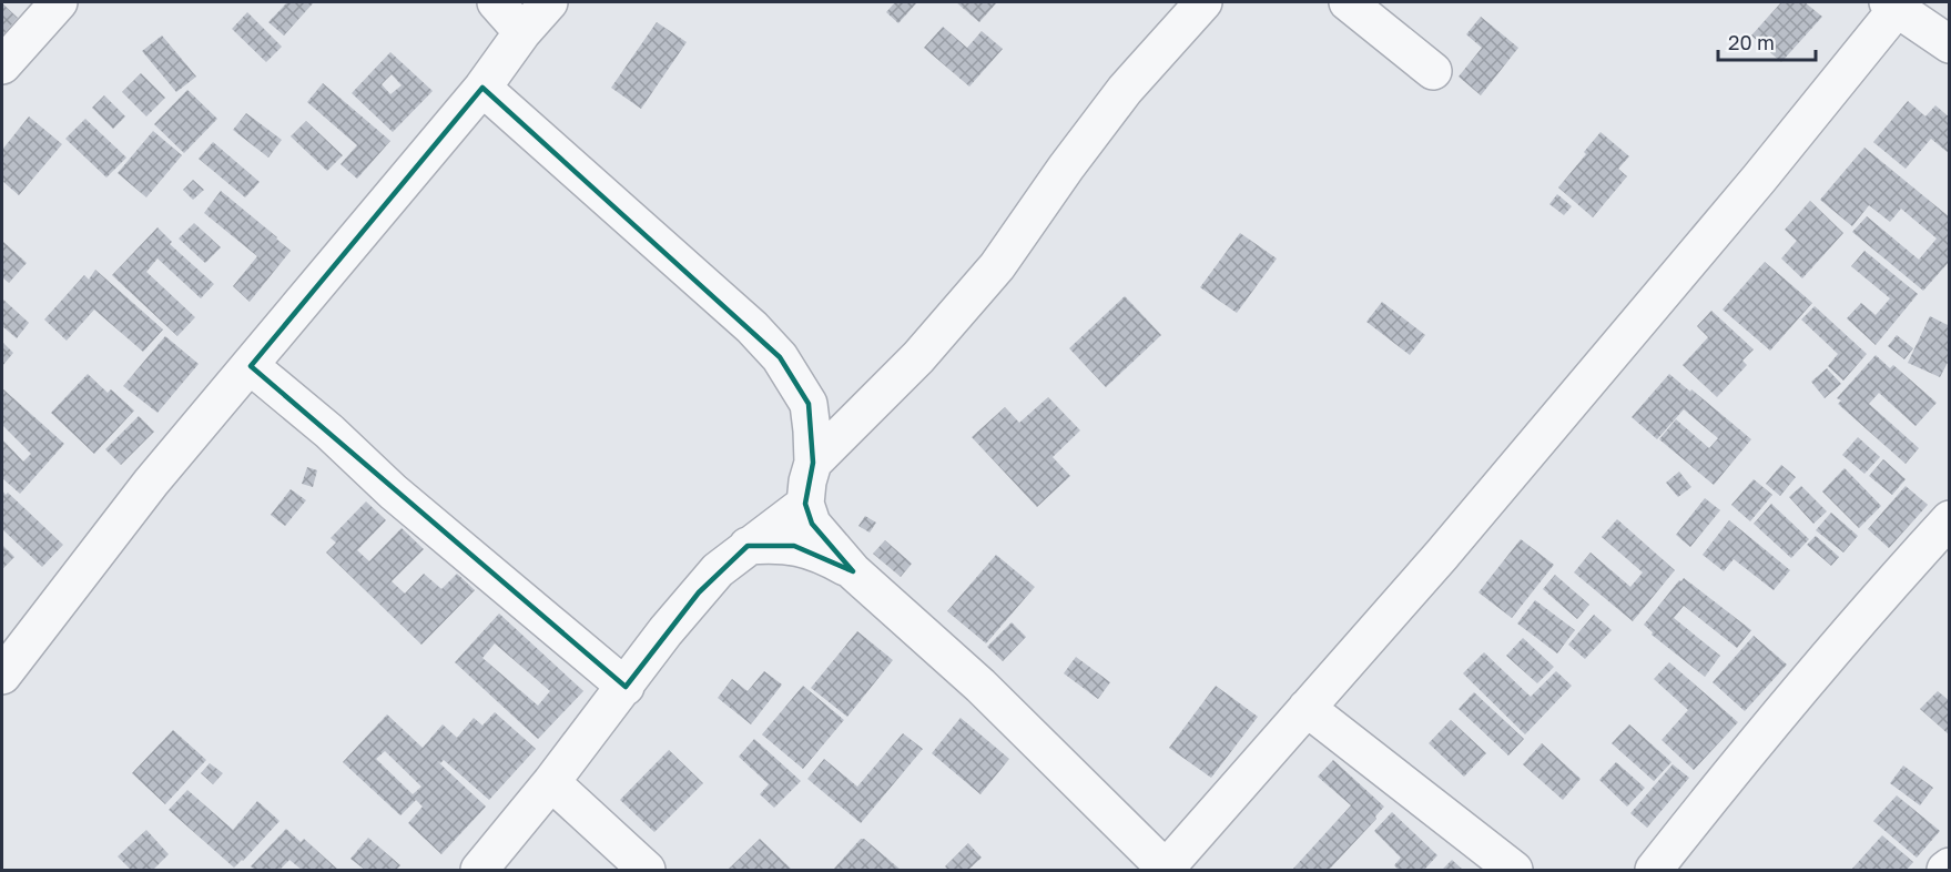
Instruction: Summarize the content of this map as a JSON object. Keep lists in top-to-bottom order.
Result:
{
  "scale_bar": "20 m"
}
